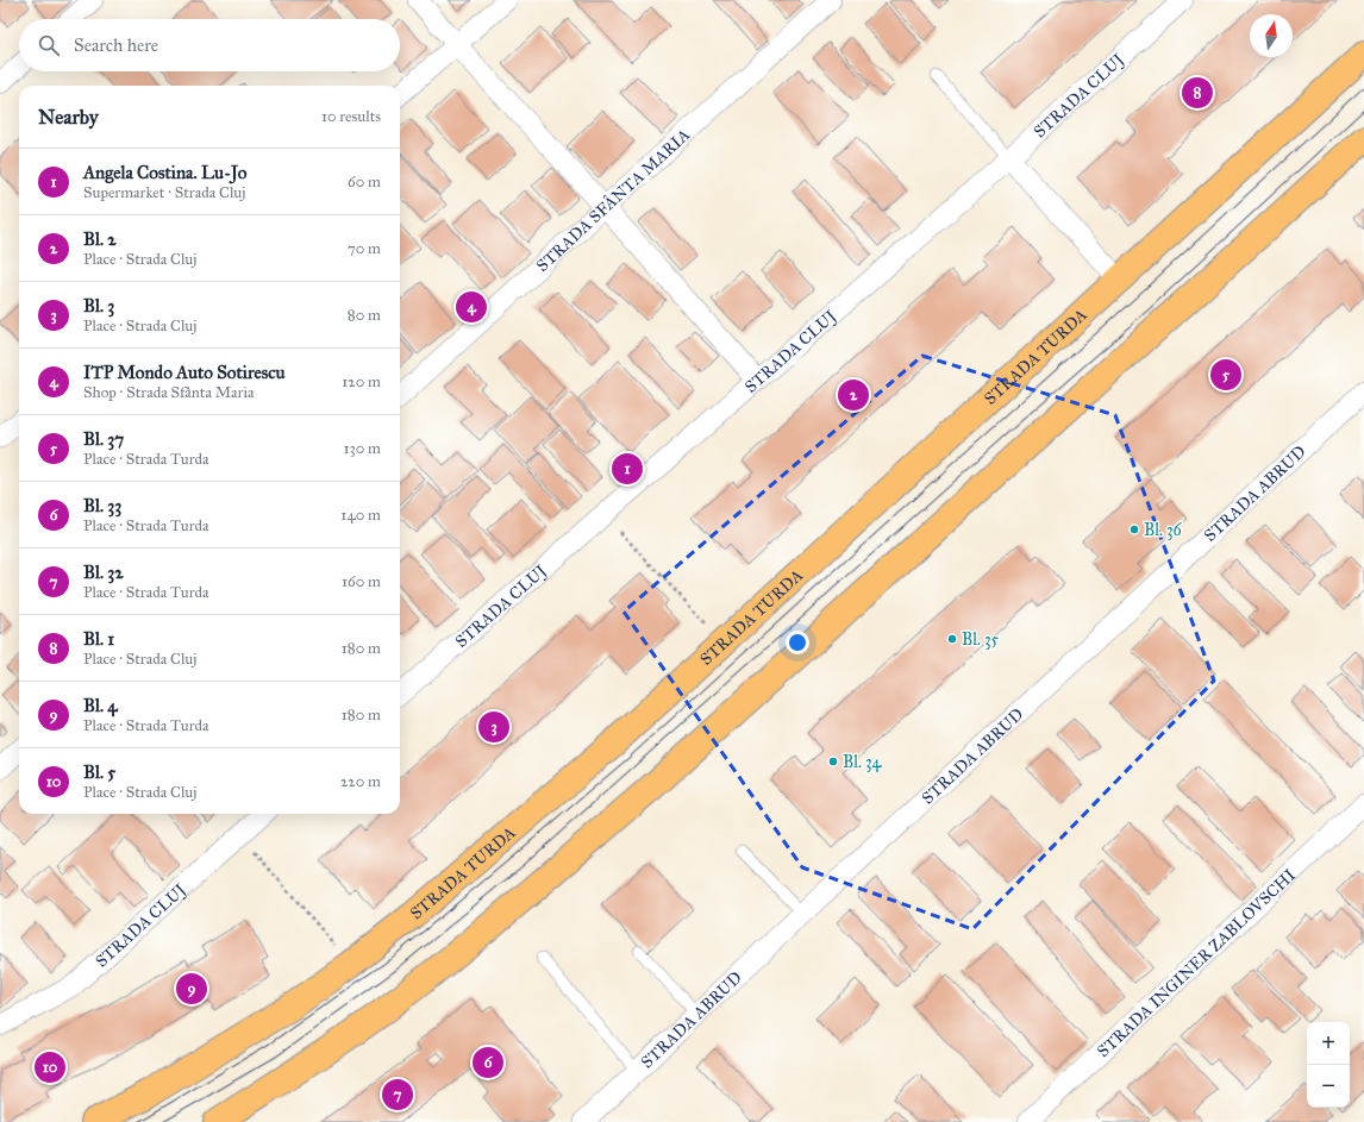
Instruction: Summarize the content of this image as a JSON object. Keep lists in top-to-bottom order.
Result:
{
  "streets": {
    "main road": ["STRADA TURDA"],
    "street": [
      "STRADA CLUJ",
      "STRADA SFÂNTA MARIA",
      "STRADA ABRUD",
      "STRADA INGINER ZABLOVSCHI"
    ]
  },
  "places": ["Bl. 36", "Bl. 35", "Bl. 34"],
  "north": "top",
  "page": {
    "search": "Search here",
    "pins": [
      "8",
      "4",
      "5",
      "2",
      "1",
      "3",
      "9",
      "6",
      "10",
      "7"
    ],
    "heading": ["Nearby", "10 results"],
    "list": [
      {
        "mark": "1",
        "name": "Angela Costina. Lu-Jo",
        "note": "Supermarket · Strada Cluj",
        "value": "60 m"
      },
      {
        "mark": "2",
        "name": "Bl. 2",
        "note": "Place · Strada Cluj",
        "value": "70 m"
      },
      {
        "mark": "3",
        "name": "Bl. 3",
        "note": "Place · Strada Cluj",
        "value": "80 m"
      },
      {
        "mark": "4",
        "name": "ITP Mondo Auto Sotirescu",
        "note": "Shop · Strada Sfânta Maria",
        "value": "120 m"
      },
      {
        "mark": "5",
        "name": "Bl. 37",
        "note": "Place · Strada Turda",
        "value": "130 m"
      },
      {
        "mark": "6",
        "name": "Bl. 33",
        "note": "Place · Strada Turda",
        "value": "140 m"
      },
      {
        "mark": "7",
        "name": "Bl. 32",
        "note": "Place · Strada Turda",
        "value": "160 m"
      },
      {
        "mark": "8",
        "name": "Bl. 1",
        "note": "Place · Strada Cluj",
        "value": "180 m"
      },
      {
        "mark": "9",
        "name": "Bl. 4",
        "note": "Place · Strada Turda",
        "value": "180 m"
      },
      {
        "mark": "10",
        "name": "Bl. 5",
        "note": "Place · Strada Cluj",
        "value": "220 m"
      }
    ],
    "map_buttons": ["+", "−"]
  }
}
